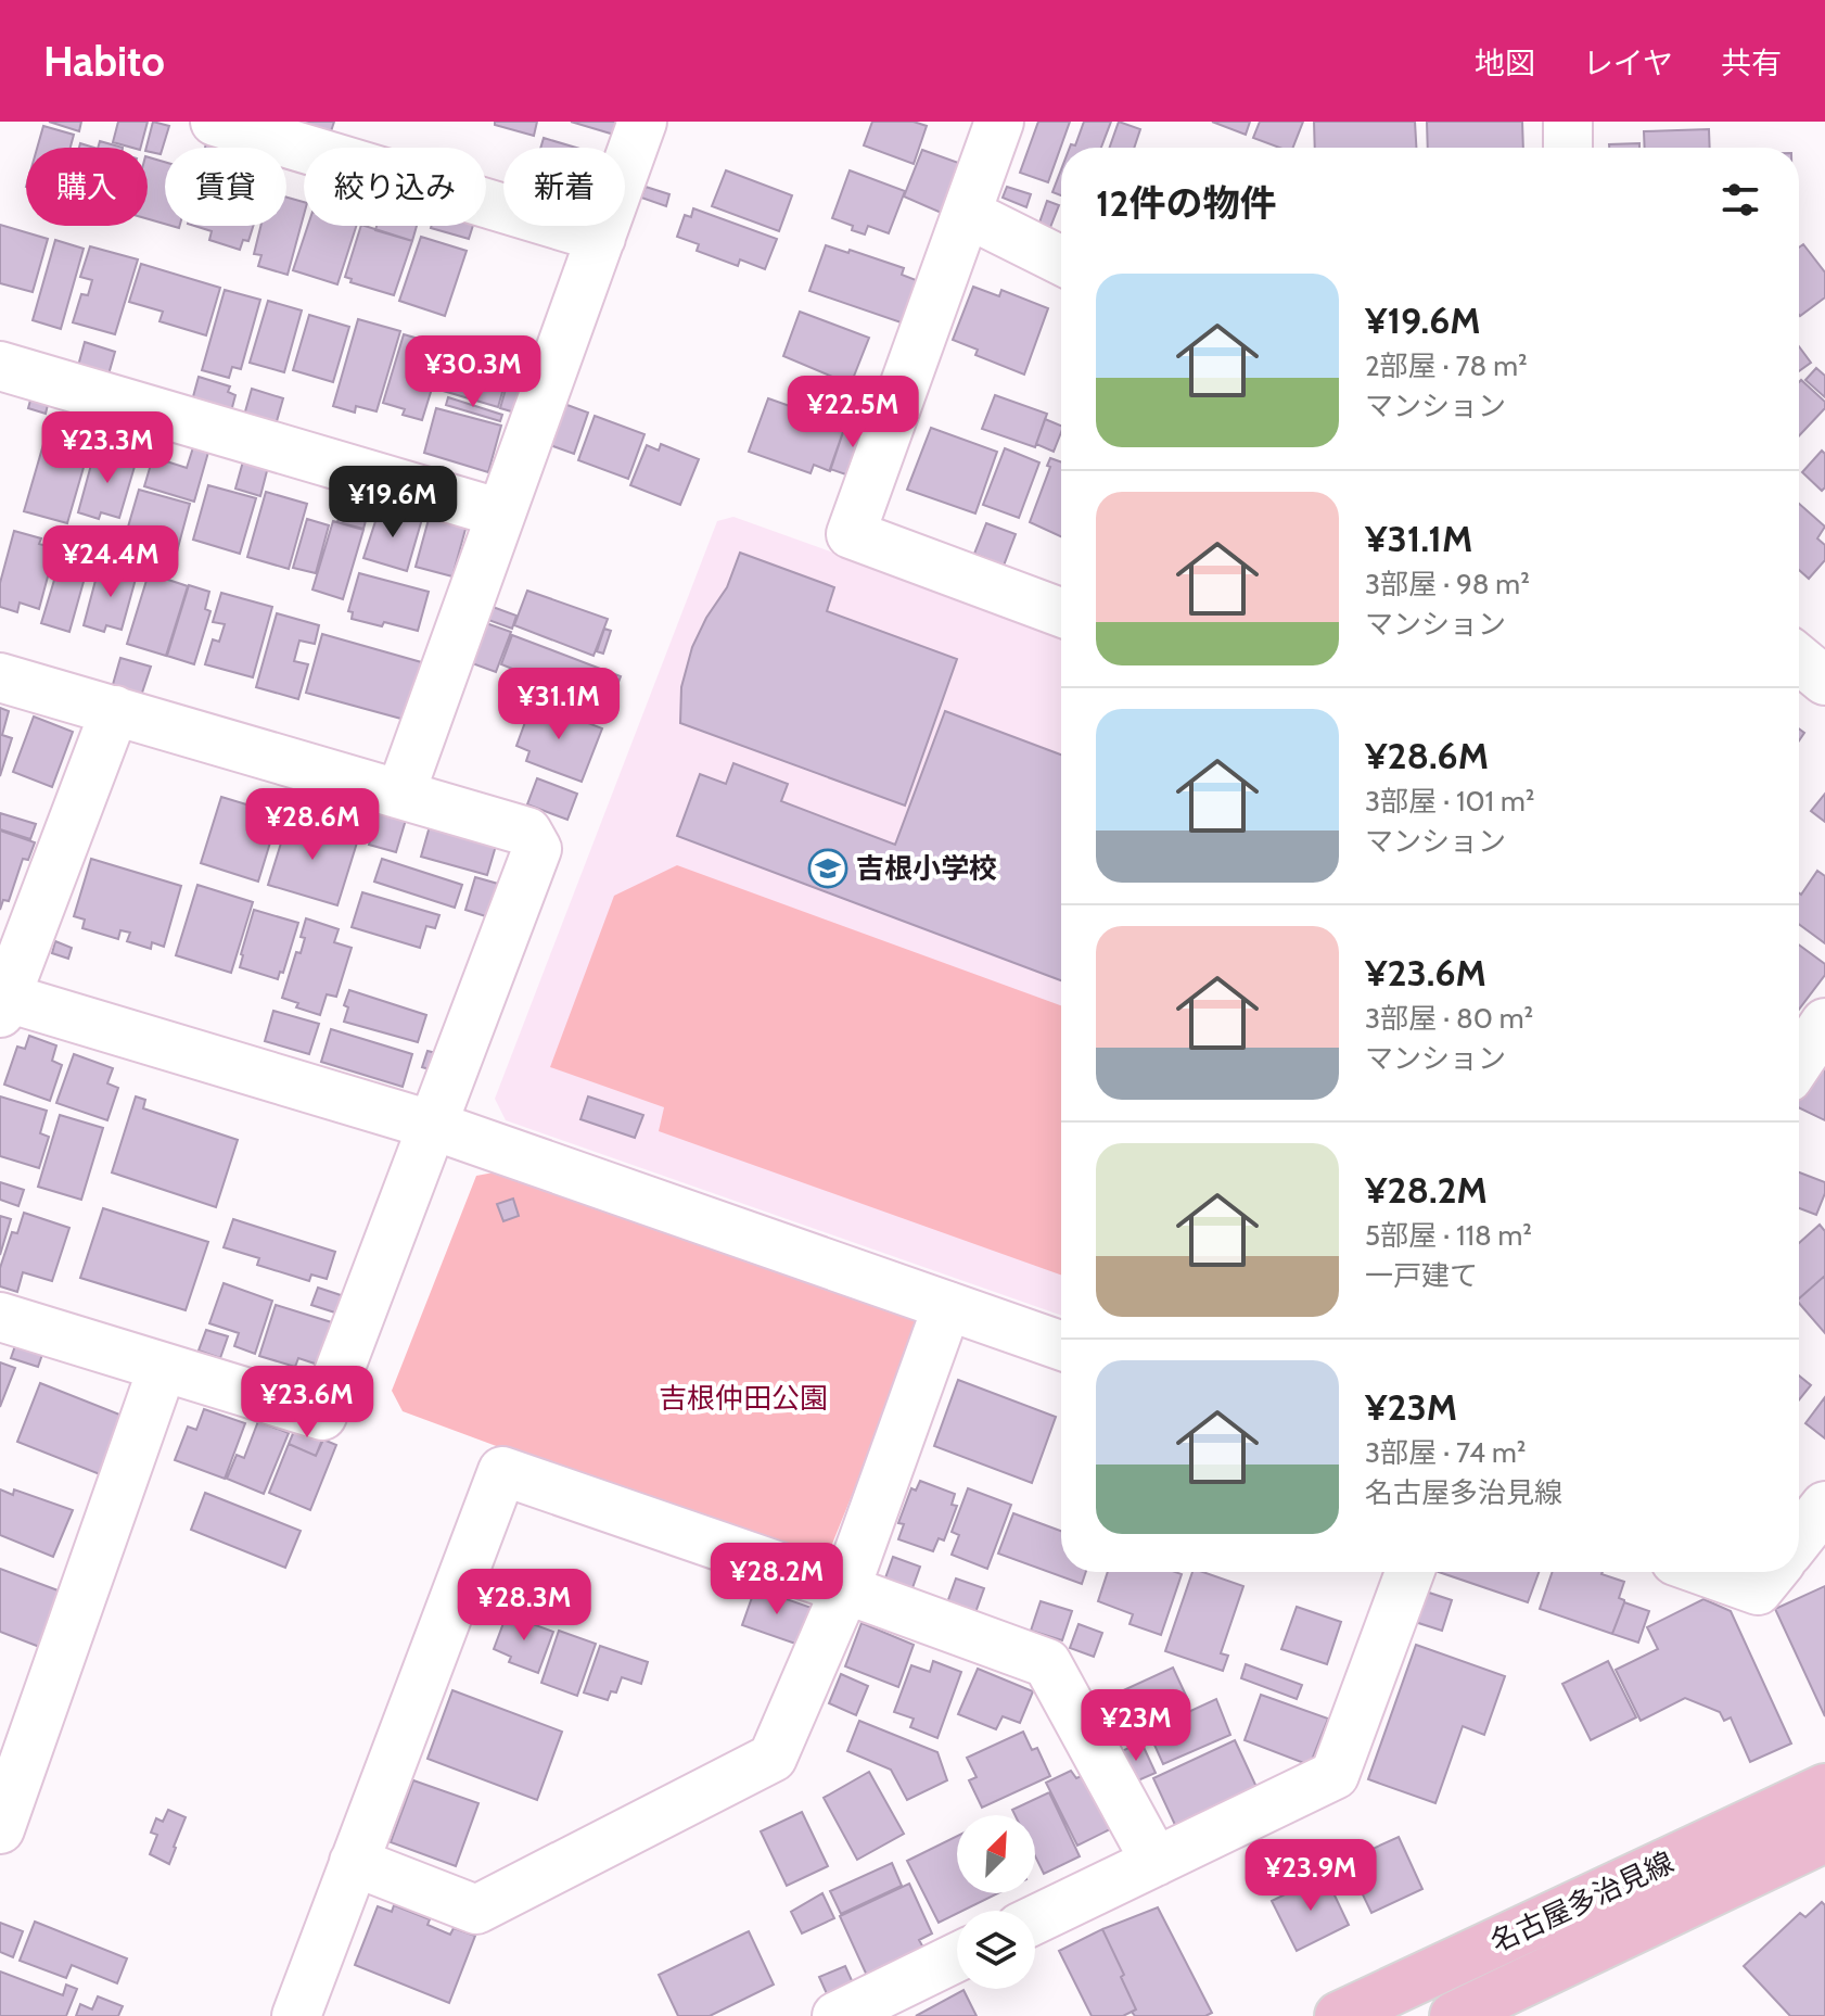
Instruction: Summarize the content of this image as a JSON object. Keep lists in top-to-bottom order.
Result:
{
  "streets": {
    "main road": ["名古屋多治見線"]
  },
  "parks": ["吉根仲田公園"],
  "places": {
    "school or university": ["吉根小学校"]
  },
  "north": "top right",
  "page": {
    "header": "Habito",
    "nav": ["地図", "レイヤ", "共有"],
    "chip": [
      "購入",
      "賃貸",
      "絞り込み",
      "新着"
    ],
    "heading": "12件の物件",
    "list": [
      {
        "name": "¥19.6M",
        "note": "2部屋 · 78 m² · マンション"
      },
      {
        "name": "¥31.1M",
        "note": "3部屋 · 98 m² · マンション"
      },
      {
        "name": "¥28.6M",
        "note": "3部屋 · 101 m² · マンション"
      },
      {
        "name": "¥23.6M",
        "note": "3部屋 · 80 m² · マンション"
      },
      {
        "name": "¥28.2M",
        "note": "5部屋 · 118 m² · 一戸建て"
      },
      {
        "name": "¥23M",
        "note": "3部屋 · 74 m² · 名古屋多治見線"
      }
    ],
    "price": [
      "¥30.3M",
      "¥22.5M",
      "¥23.3M",
      "¥19.6M",
      "¥24.4M",
      "¥31.1M",
      "¥28.6M",
      "¥23.6M",
      "¥28.2M",
      "¥28.3M",
      "¥23M",
      "¥23.9M"
    ]
  }
}
